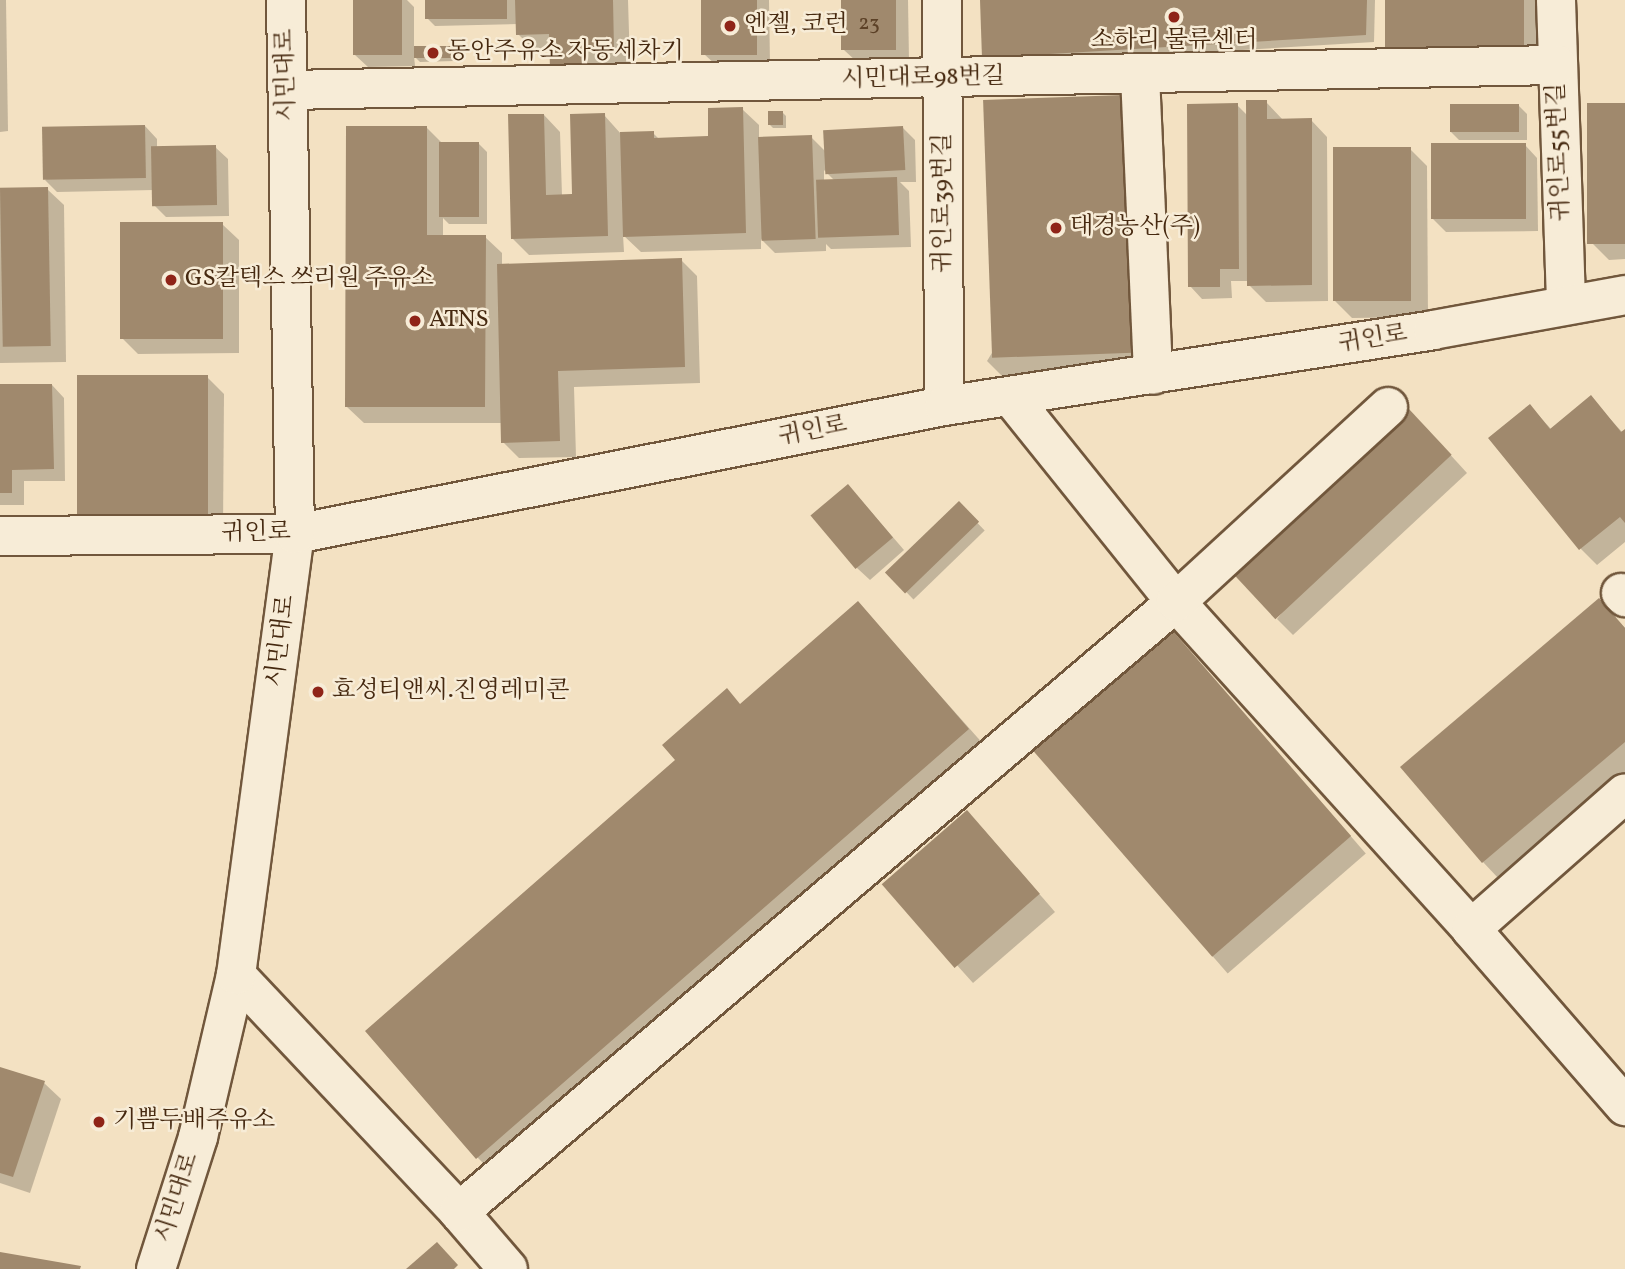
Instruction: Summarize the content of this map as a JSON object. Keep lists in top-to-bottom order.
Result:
{
  "streets": {
    "street": [
      "시민대로",
      "시민대로98번길",
      "귀인로55번길",
      "귀인로39번길",
      "귀인로"
    ]
  },
  "crossings": [
    ["시민대로", "시민대로98번길"],
    ["시민대로", "귀인로"],
    ["시민대로98번길", "귀인로55번길"],
    ["시민대로98번길", "귀인로39번길"],
    ["귀인로55번길", "귀인로"],
    ["귀인로39번길", "귀인로"]
  ],
  "places": [
    "소하리 물류센터",
    "엔젤, 코런",
    "동안주유소 자동세차기",
    "태경농산(주)",
    "GS칼텍스 쓰리원 주유소",
    "ATNS",
    "효성티앤씨.진영레미콘",
    "기쁨두배주유소"
  ],
  "house_numbers": ["23"]
}
